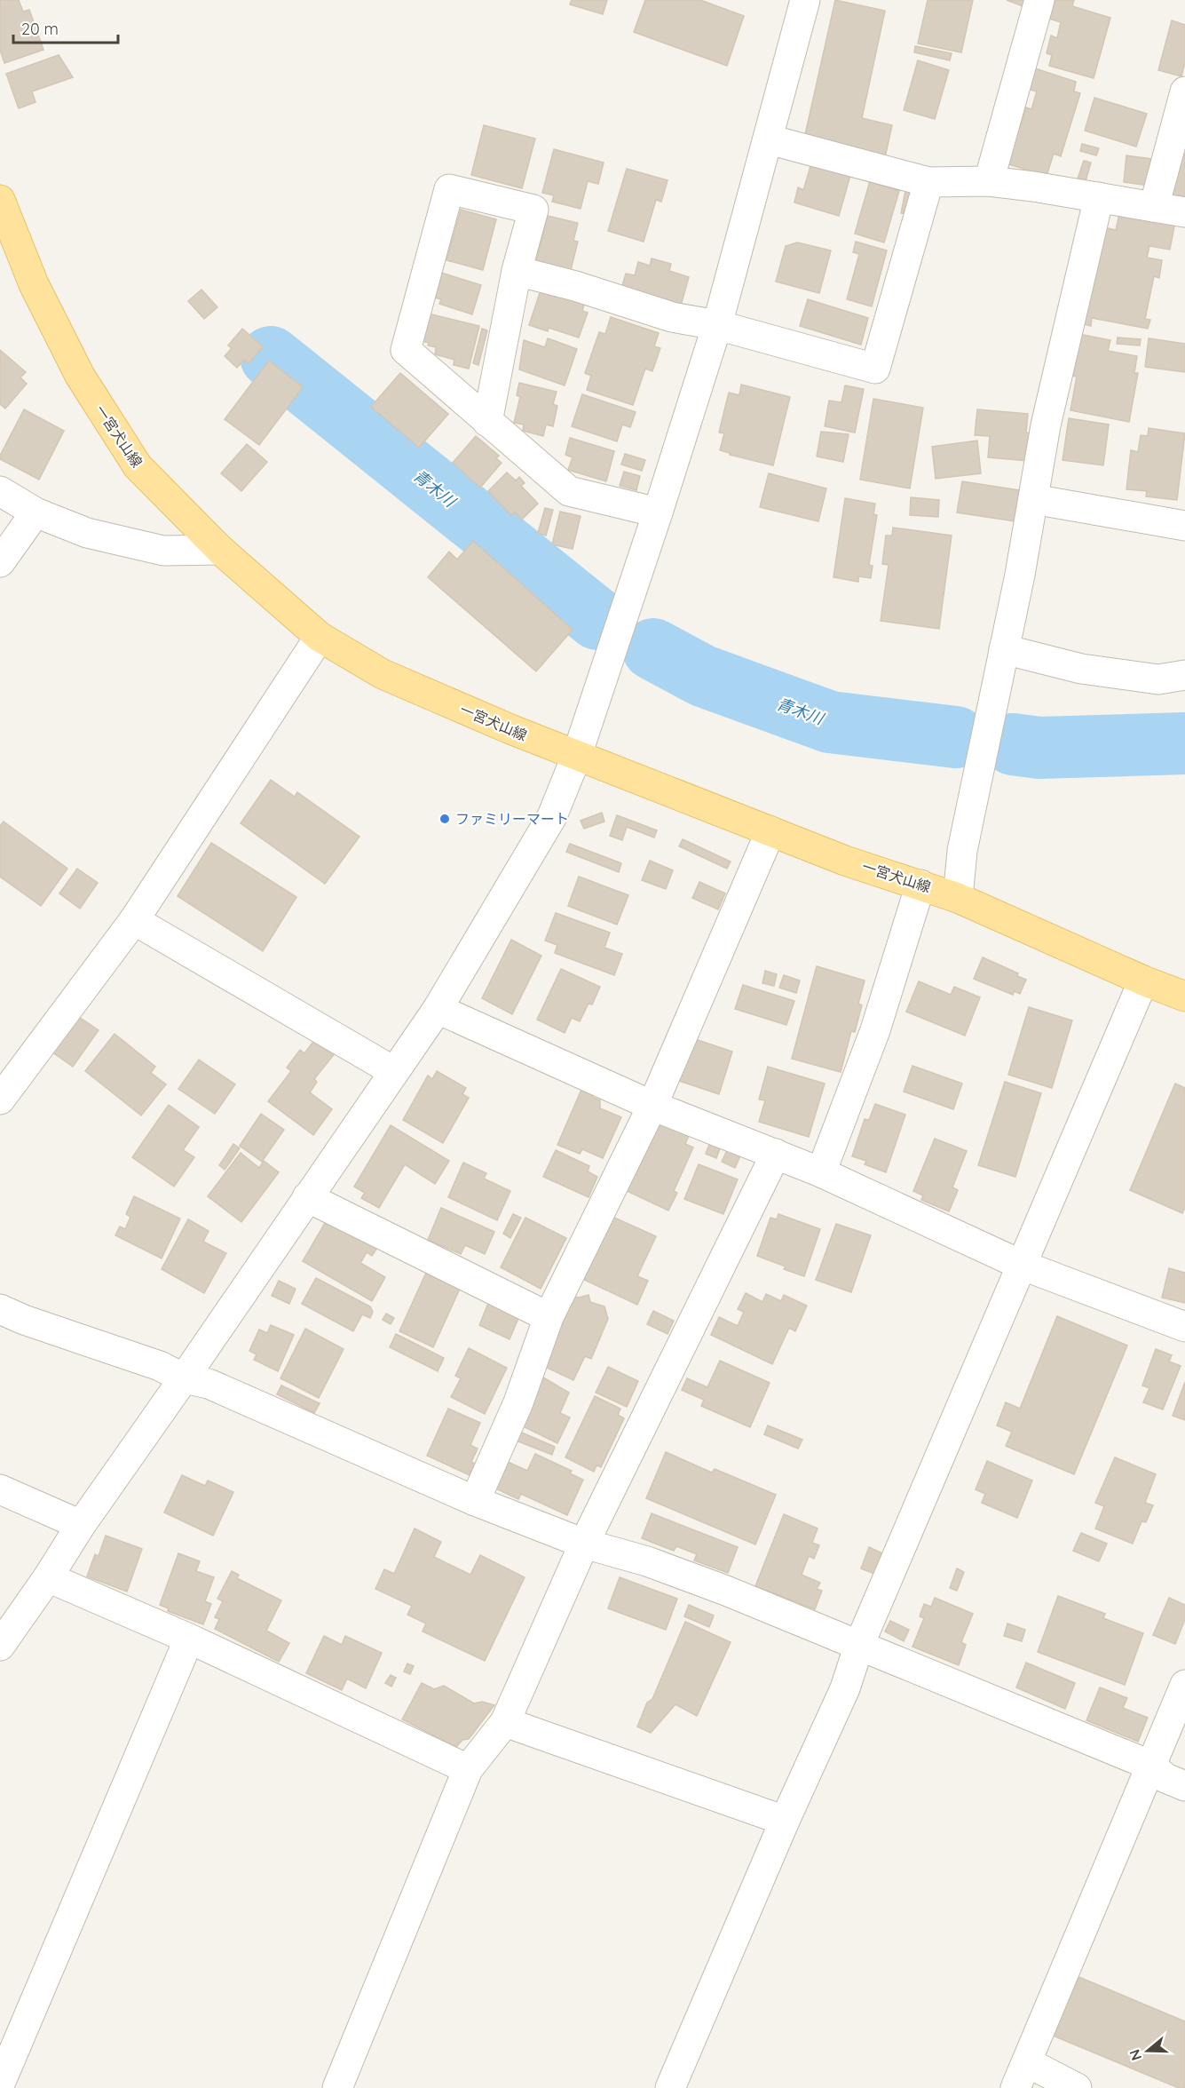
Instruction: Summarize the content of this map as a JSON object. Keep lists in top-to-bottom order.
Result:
{
  "streets": {
    "main road": ["一宮犬山線"]
  },
  "water": ["青木川"],
  "places": ["ファミリーマート"],
  "scale_bar": "20 m",
  "north": "left"
}
